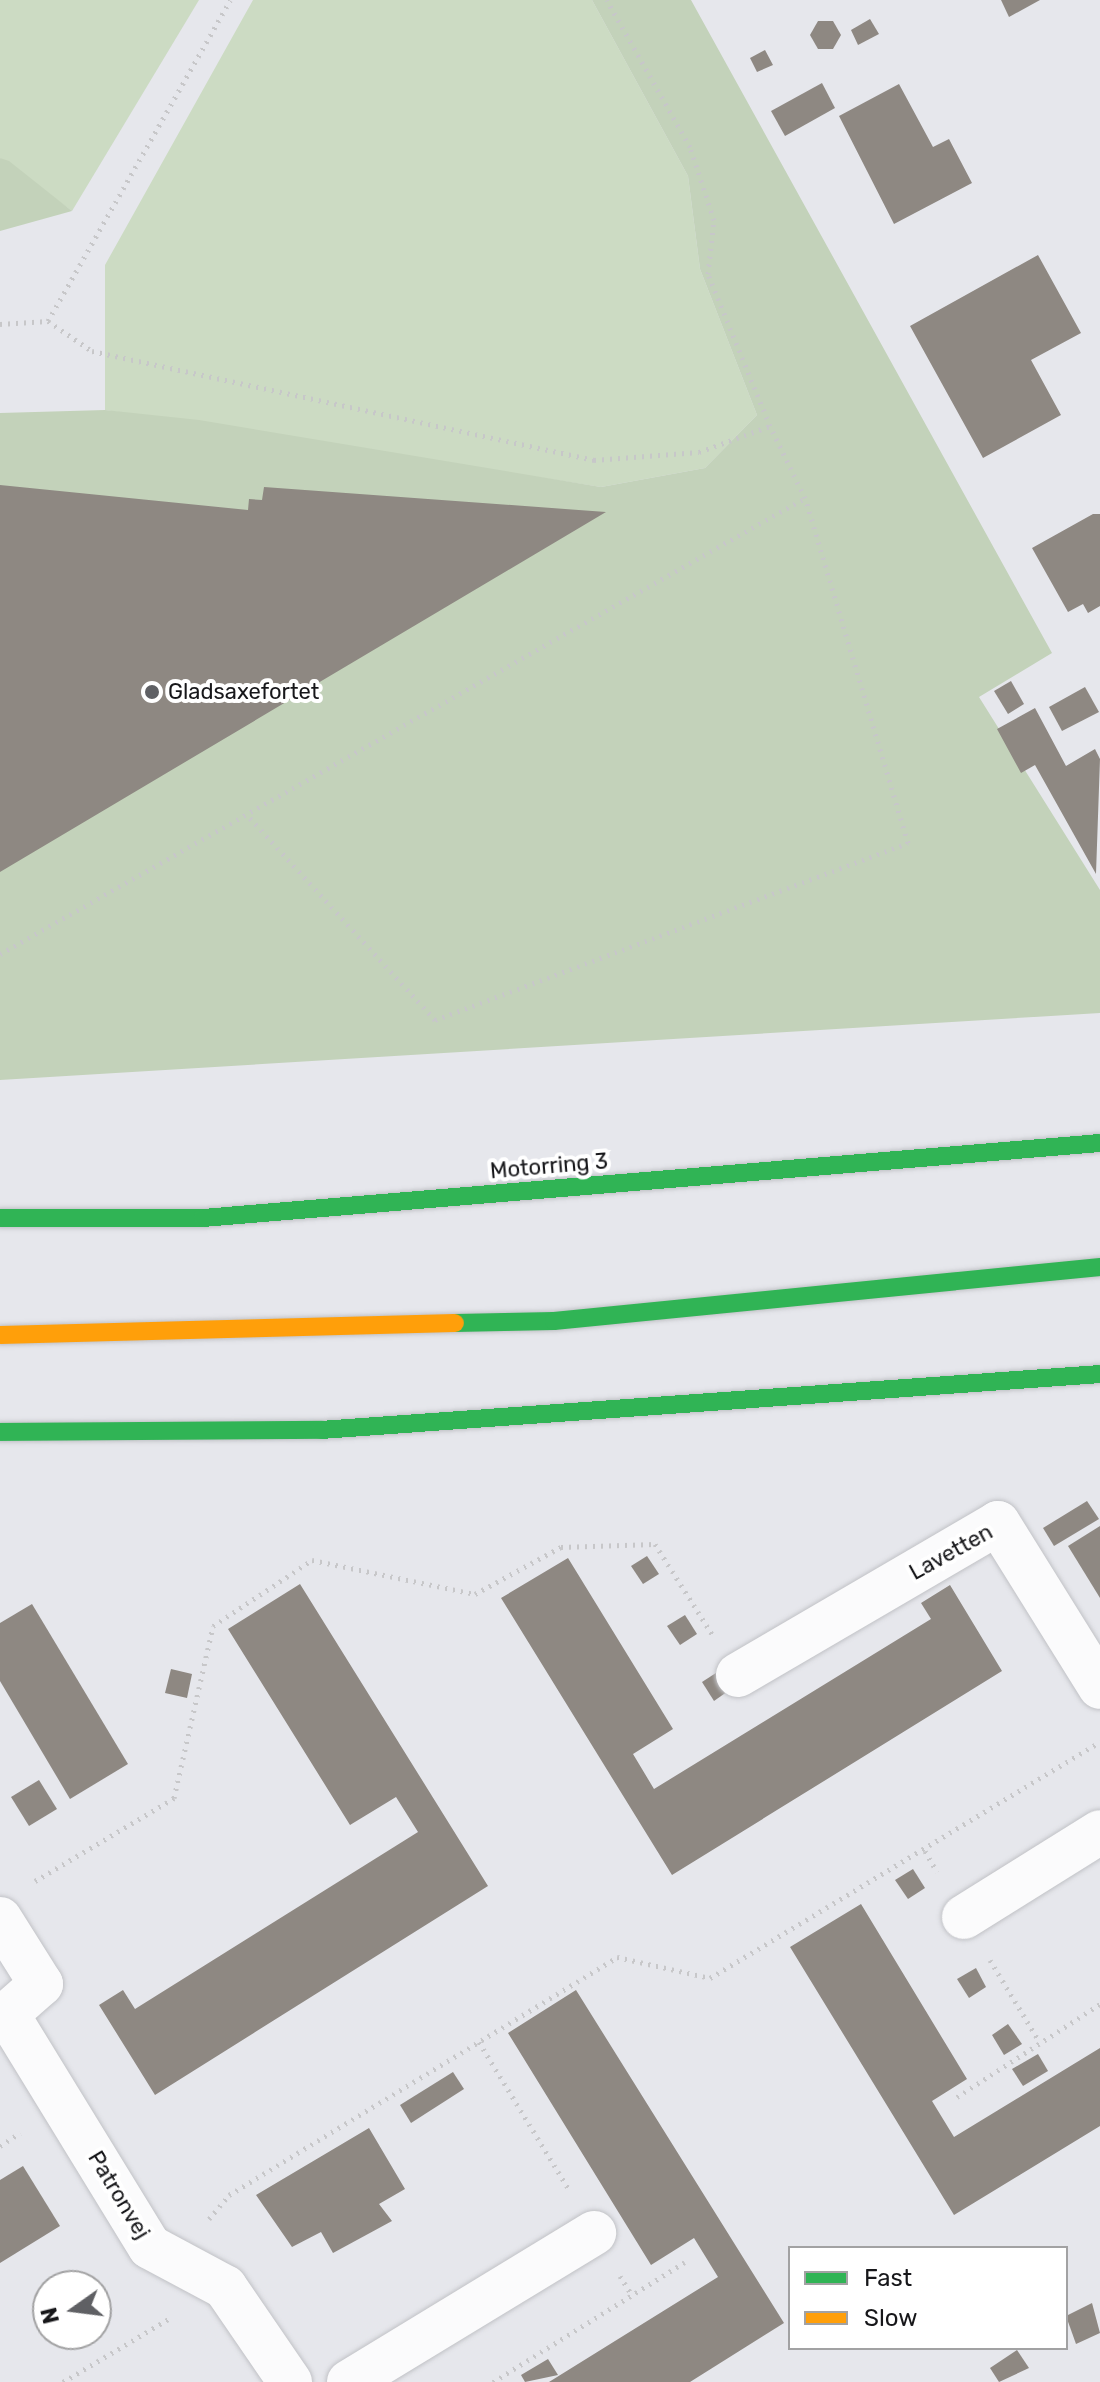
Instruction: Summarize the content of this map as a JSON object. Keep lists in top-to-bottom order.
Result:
{
  "streets": {
    "highway": ["Motorring 3"],
    "street": ["Lavetten", "Patronvej"]
  },
  "places": ["Gladsaxefortet"],
  "legend": ["Fast", "Slow"],
  "north": "left"
}
